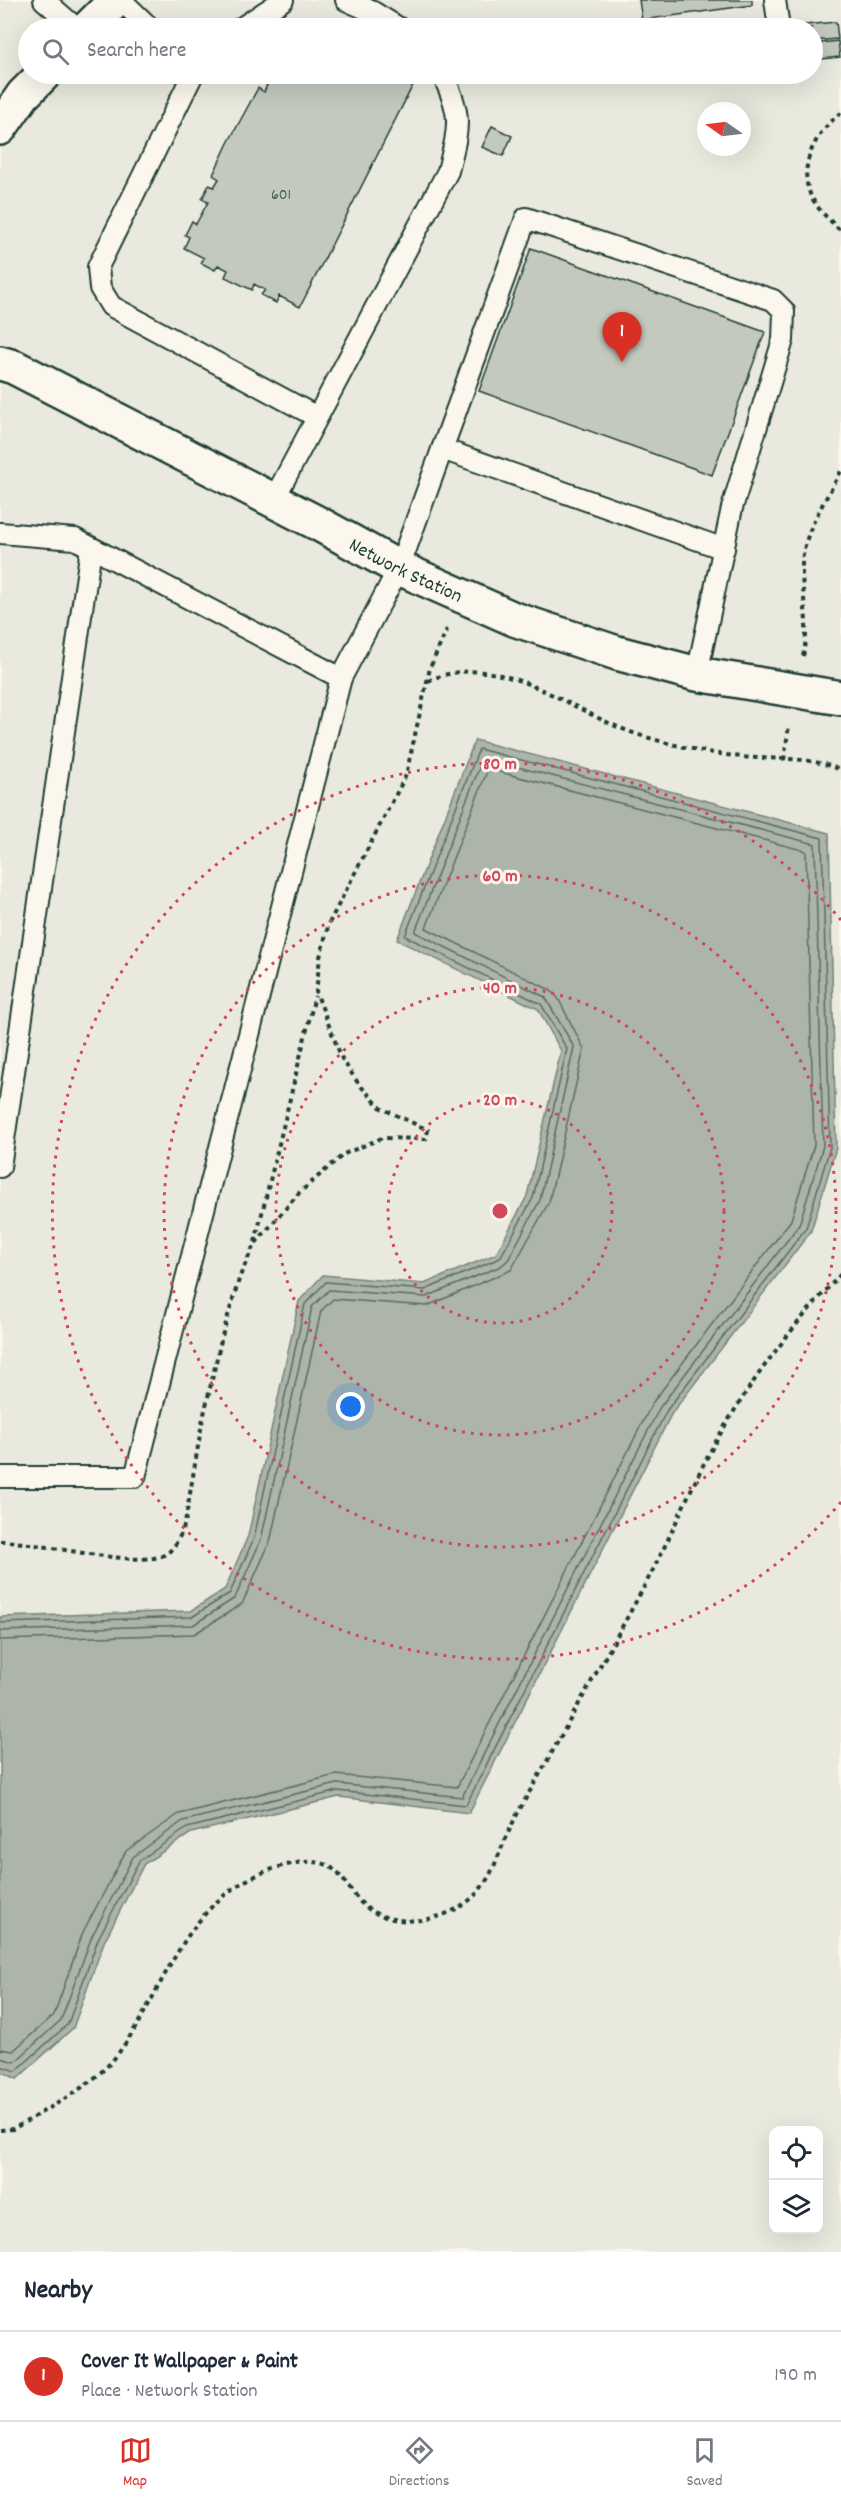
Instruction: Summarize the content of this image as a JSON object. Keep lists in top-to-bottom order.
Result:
{
  "streets": {
    "street": ["Network Station"]
  },
  "house_numbers": ["601"],
  "north": "left",
  "page": {
    "search": "Search here",
    "pins": "1",
    "heading": "Nearby",
    "list": [
      {
        "mark": "1",
        "name": "Cover It Wallpaper & Paint",
        "note": "Place · Network Station",
        "value": "190 m"
      }
    ],
    "nav": ["Map", "Directions", "Saved"]
  },
  "rings": [
    "80 m",
    "60 m",
    "40 m",
    "20 m"
  ]
}
